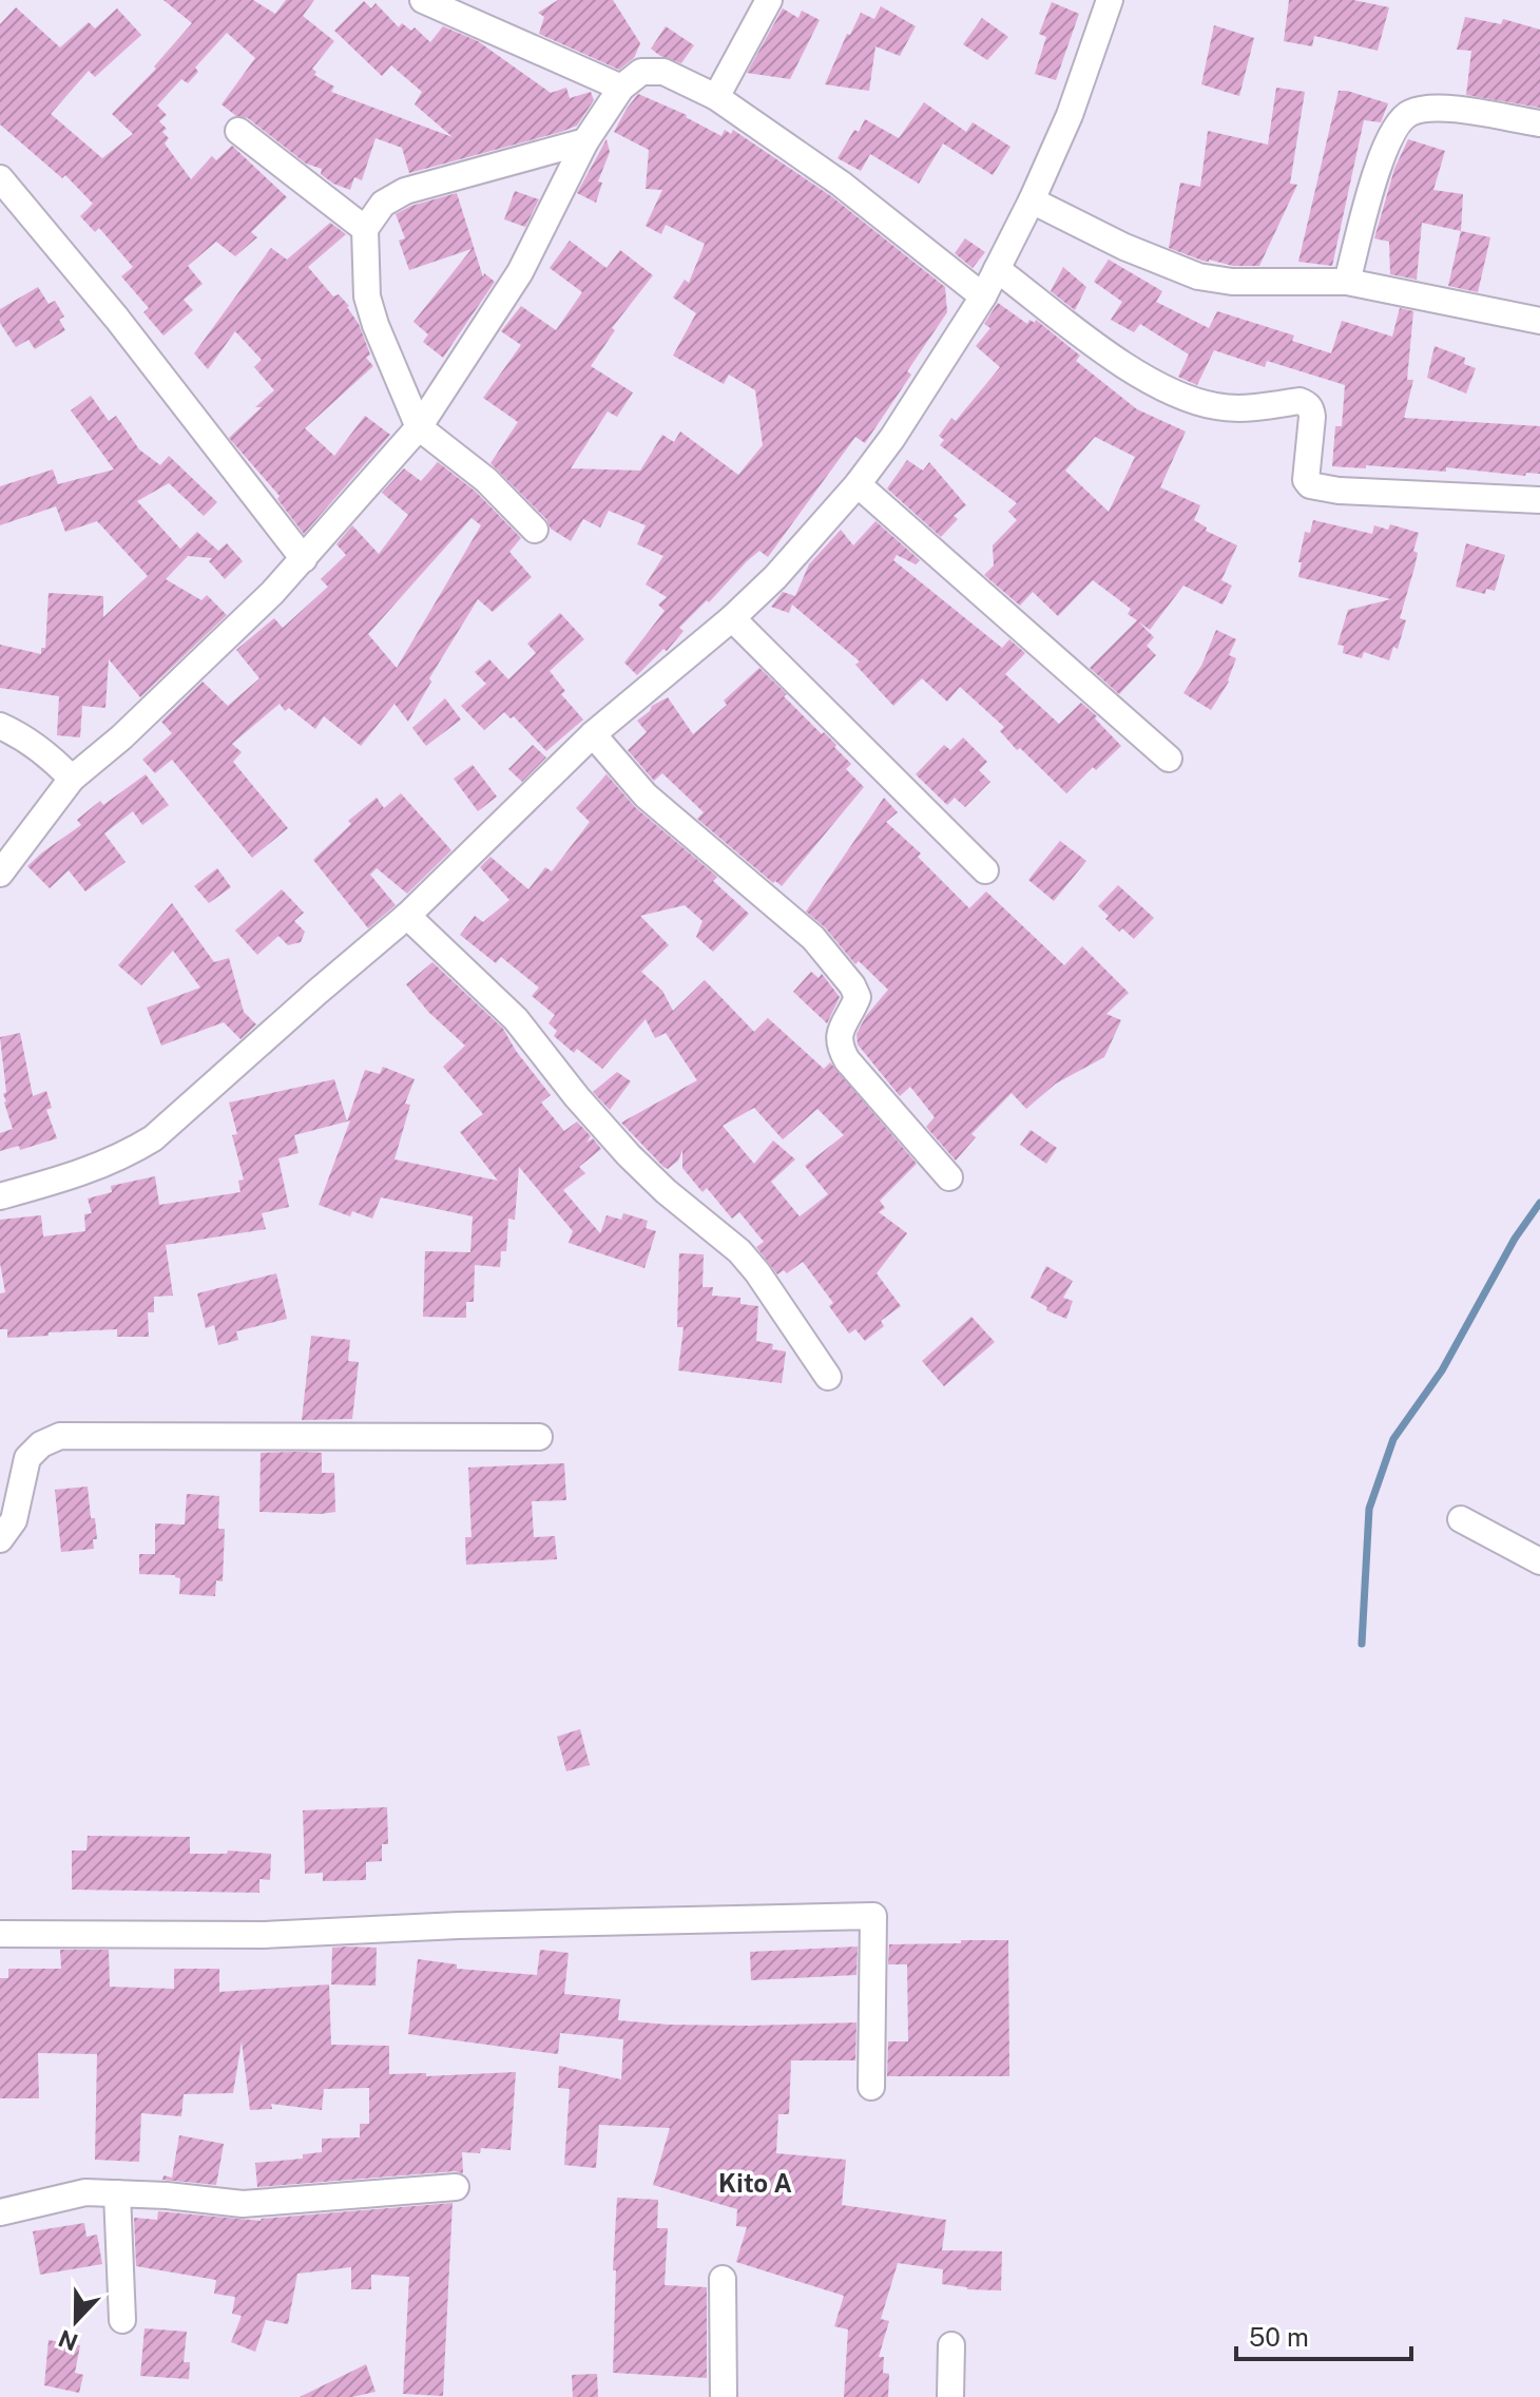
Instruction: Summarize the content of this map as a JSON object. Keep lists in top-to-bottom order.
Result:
{
  "districts": ["Kito A"],
  "scale_bar": "50 m",
  "north": "bottom"
}
